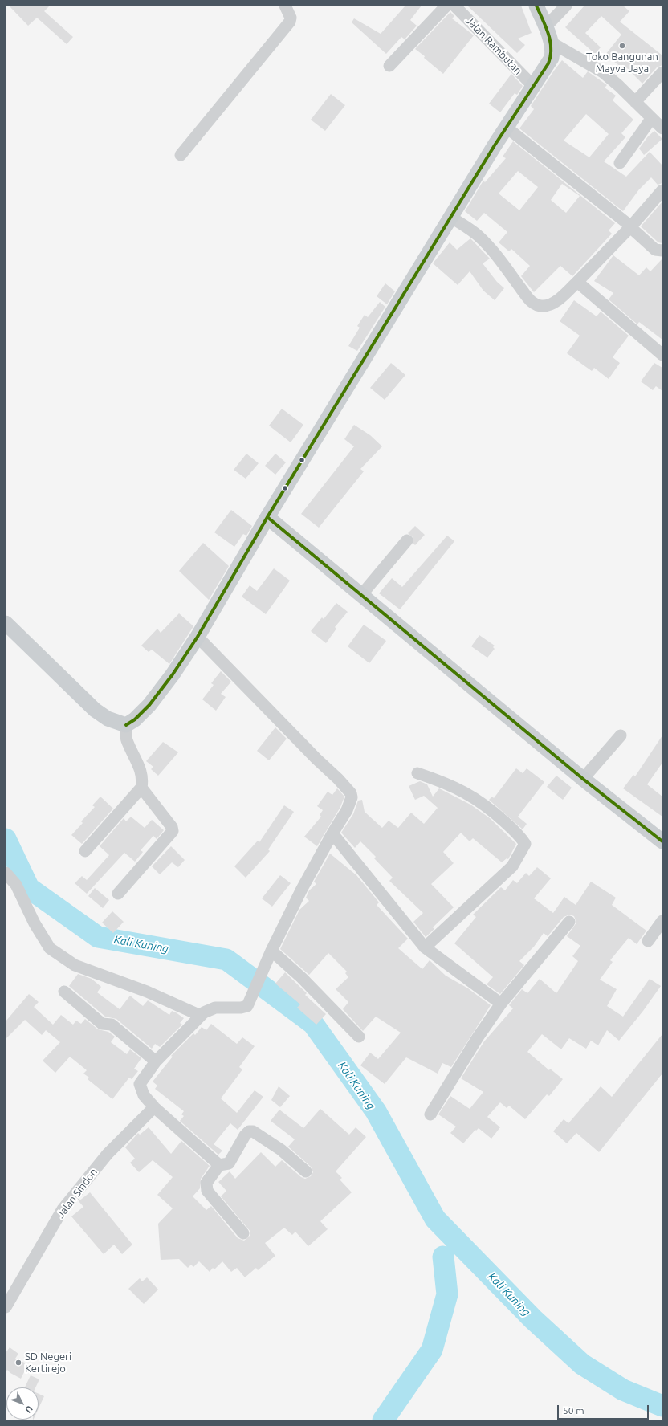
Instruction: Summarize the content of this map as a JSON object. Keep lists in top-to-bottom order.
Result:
{
  "streets": {
    "street": ["Jalan Rambutan", "Jalan Sindon"]
  },
  "water": ["Kali Kuning"],
  "places": ["Toko Bangunan Mayva Jaya", "SD Negeri Kertirejo"],
  "scale_bar": "50 m",
  "north": "bottom right"
}
